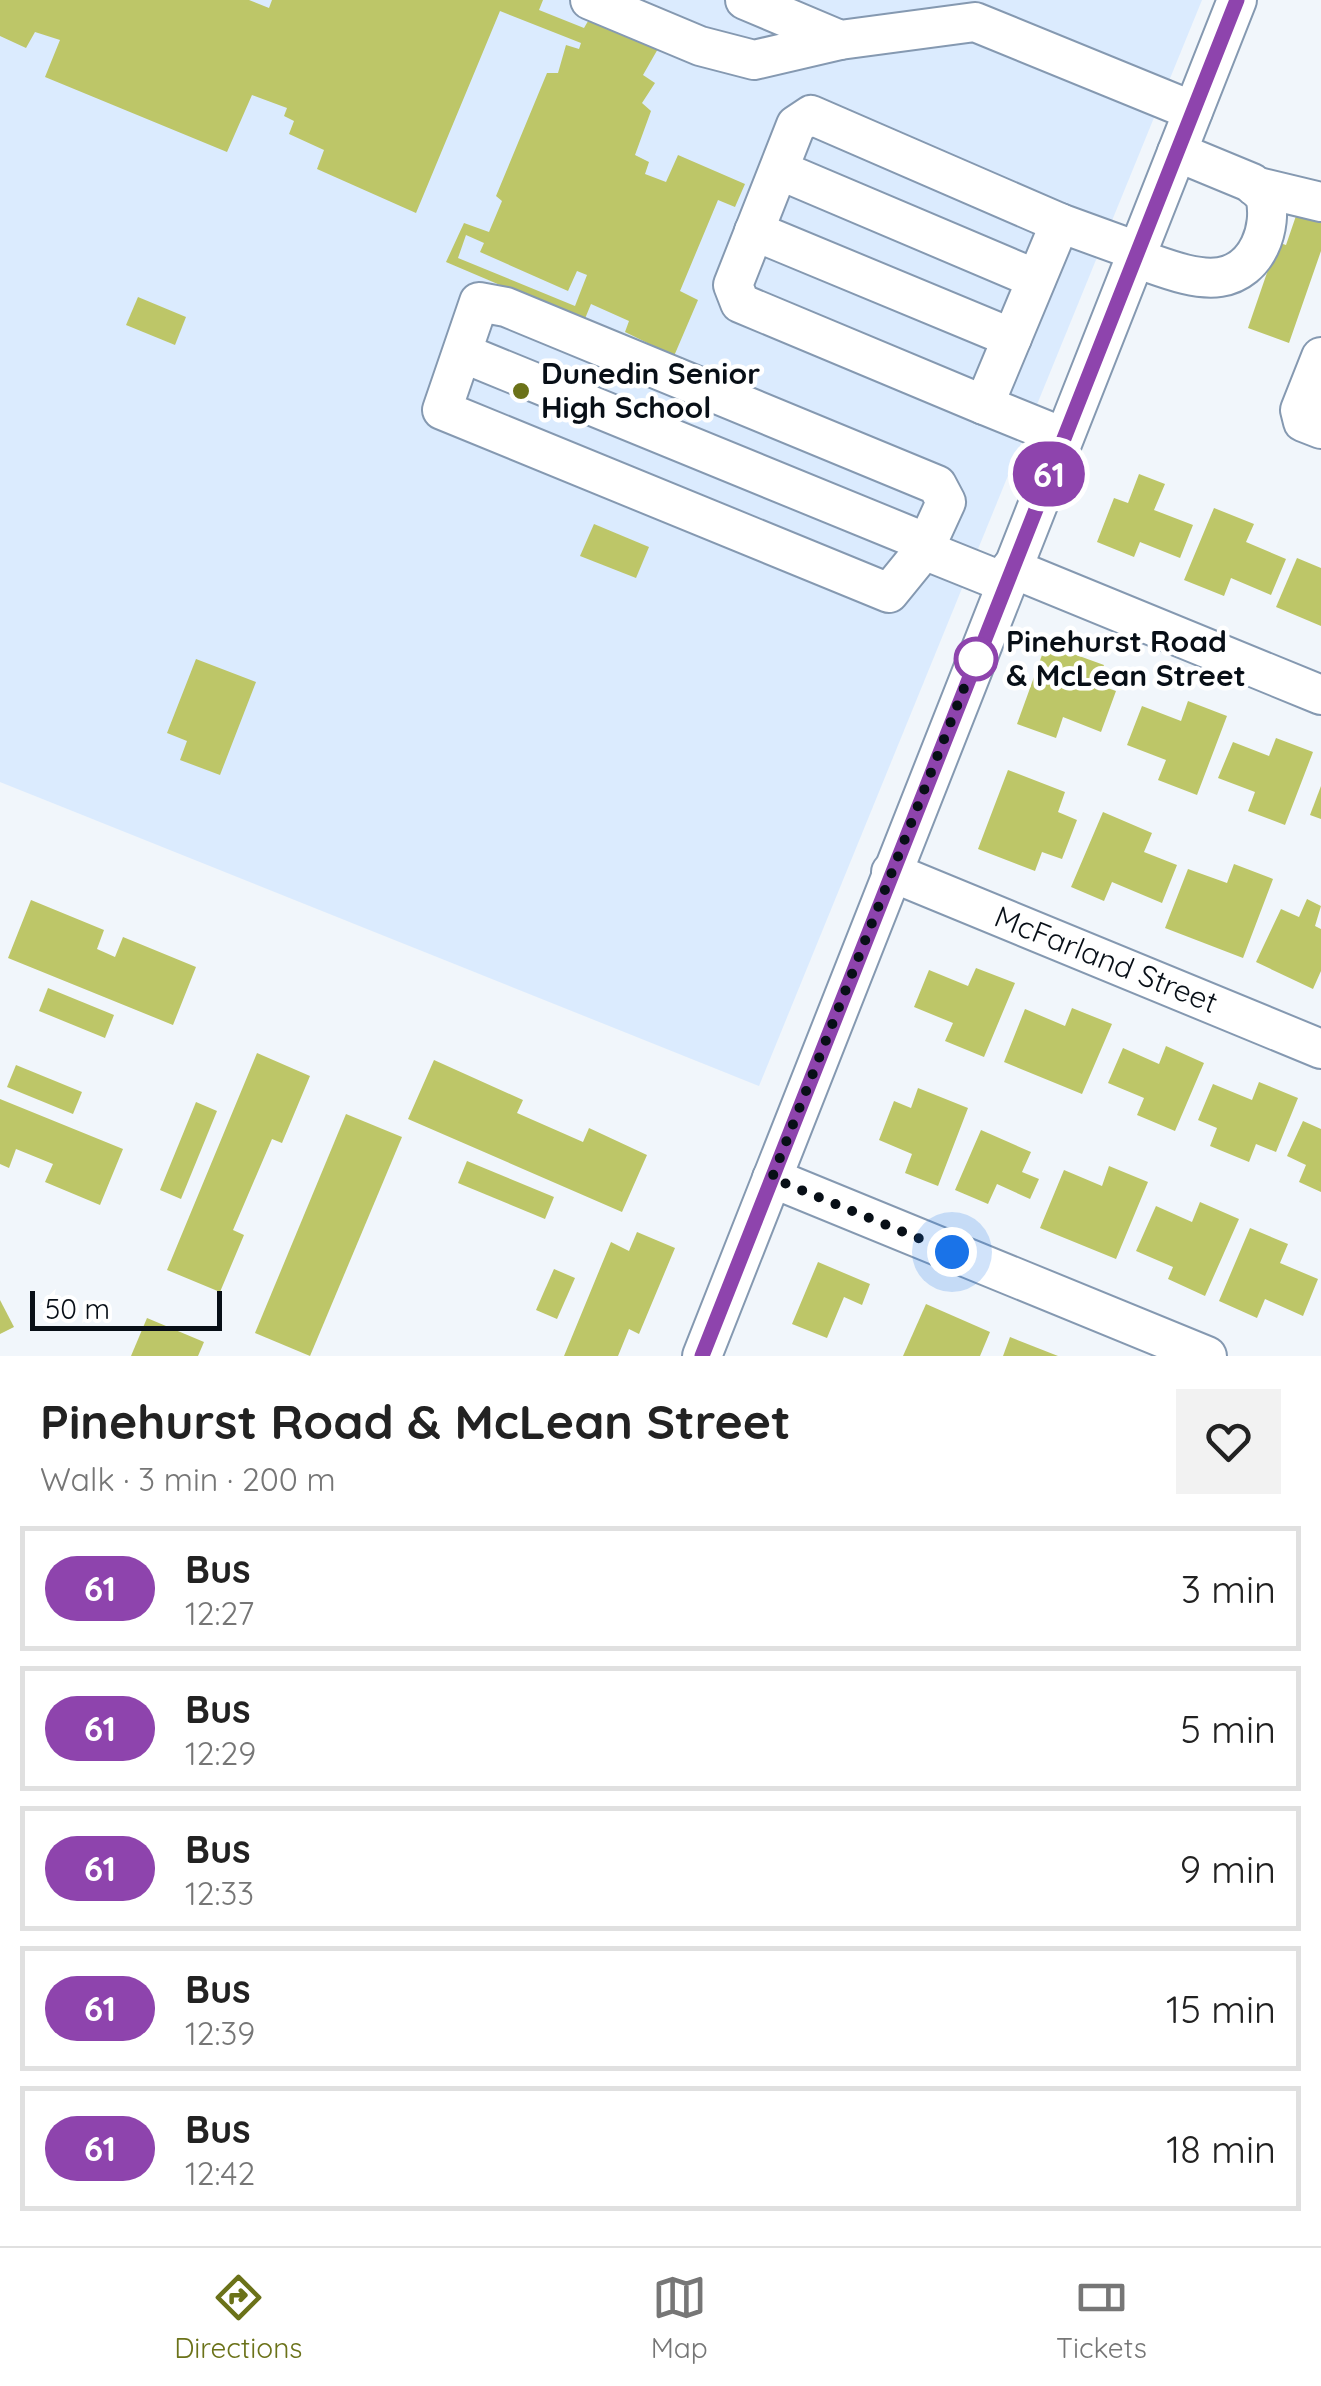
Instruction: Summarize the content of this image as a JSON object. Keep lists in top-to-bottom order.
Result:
{
  "streets": {
    "street": ["McFarland Street"]
  },
  "places": ["Dunedin Senior High School", "Pinehurst Road & McLean Street"],
  "lines": ["bus line 61"],
  "scale_bar": "50 m",
  "page": {
    "on_map": "61",
    "scale": "50 m",
    "heading": ["Pinehurst Road & McLean Street", "Walk · 3 min · 200 m"],
    "list": [
      {
        "mark": "61",
        "name": "Bus",
        "note": "12:27",
        "value": "3 min"
      },
      {
        "mark": "61",
        "name": "Bus",
        "note": "12:29",
        "value": "5 min"
      },
      {
        "mark": "61",
        "name": "Bus",
        "note": "12:33",
        "value": "9 min"
      },
      {
        "mark": "61",
        "name": "Bus",
        "note": "12:39",
        "value": "15 min"
      },
      {
        "mark": "61",
        "name": "Bus",
        "note": "12:42",
        "value": "18 min"
      }
    ],
    "tabs": ["Directions", "Map", "Tickets"]
  }
}
